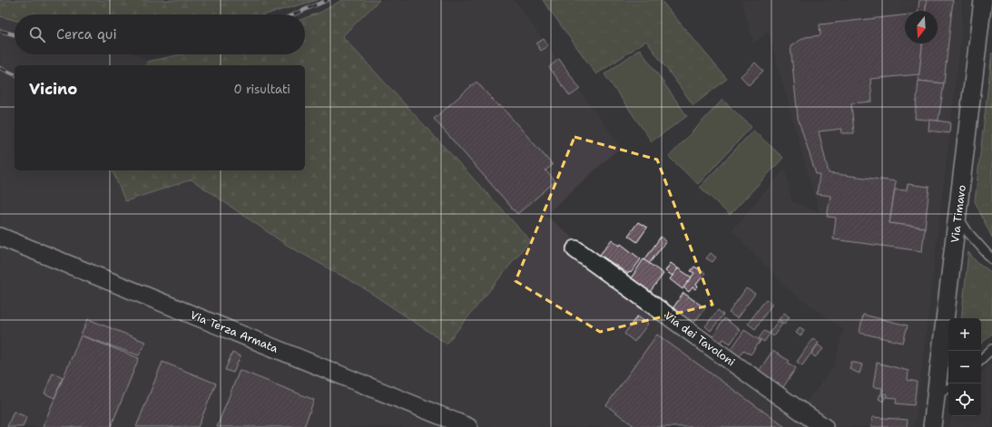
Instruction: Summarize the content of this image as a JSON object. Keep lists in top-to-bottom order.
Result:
{
  "streets": {
    "street": ["Via Timavo", "Via Terza Armata", "Via dei Tavoloni"]
  },
  "north": "bottom",
  "page": {
    "search": "Cerca qui",
    "heading": ["Vicino", "0 risultati"],
    "map_buttons": ["+", "−"]
  }
}
